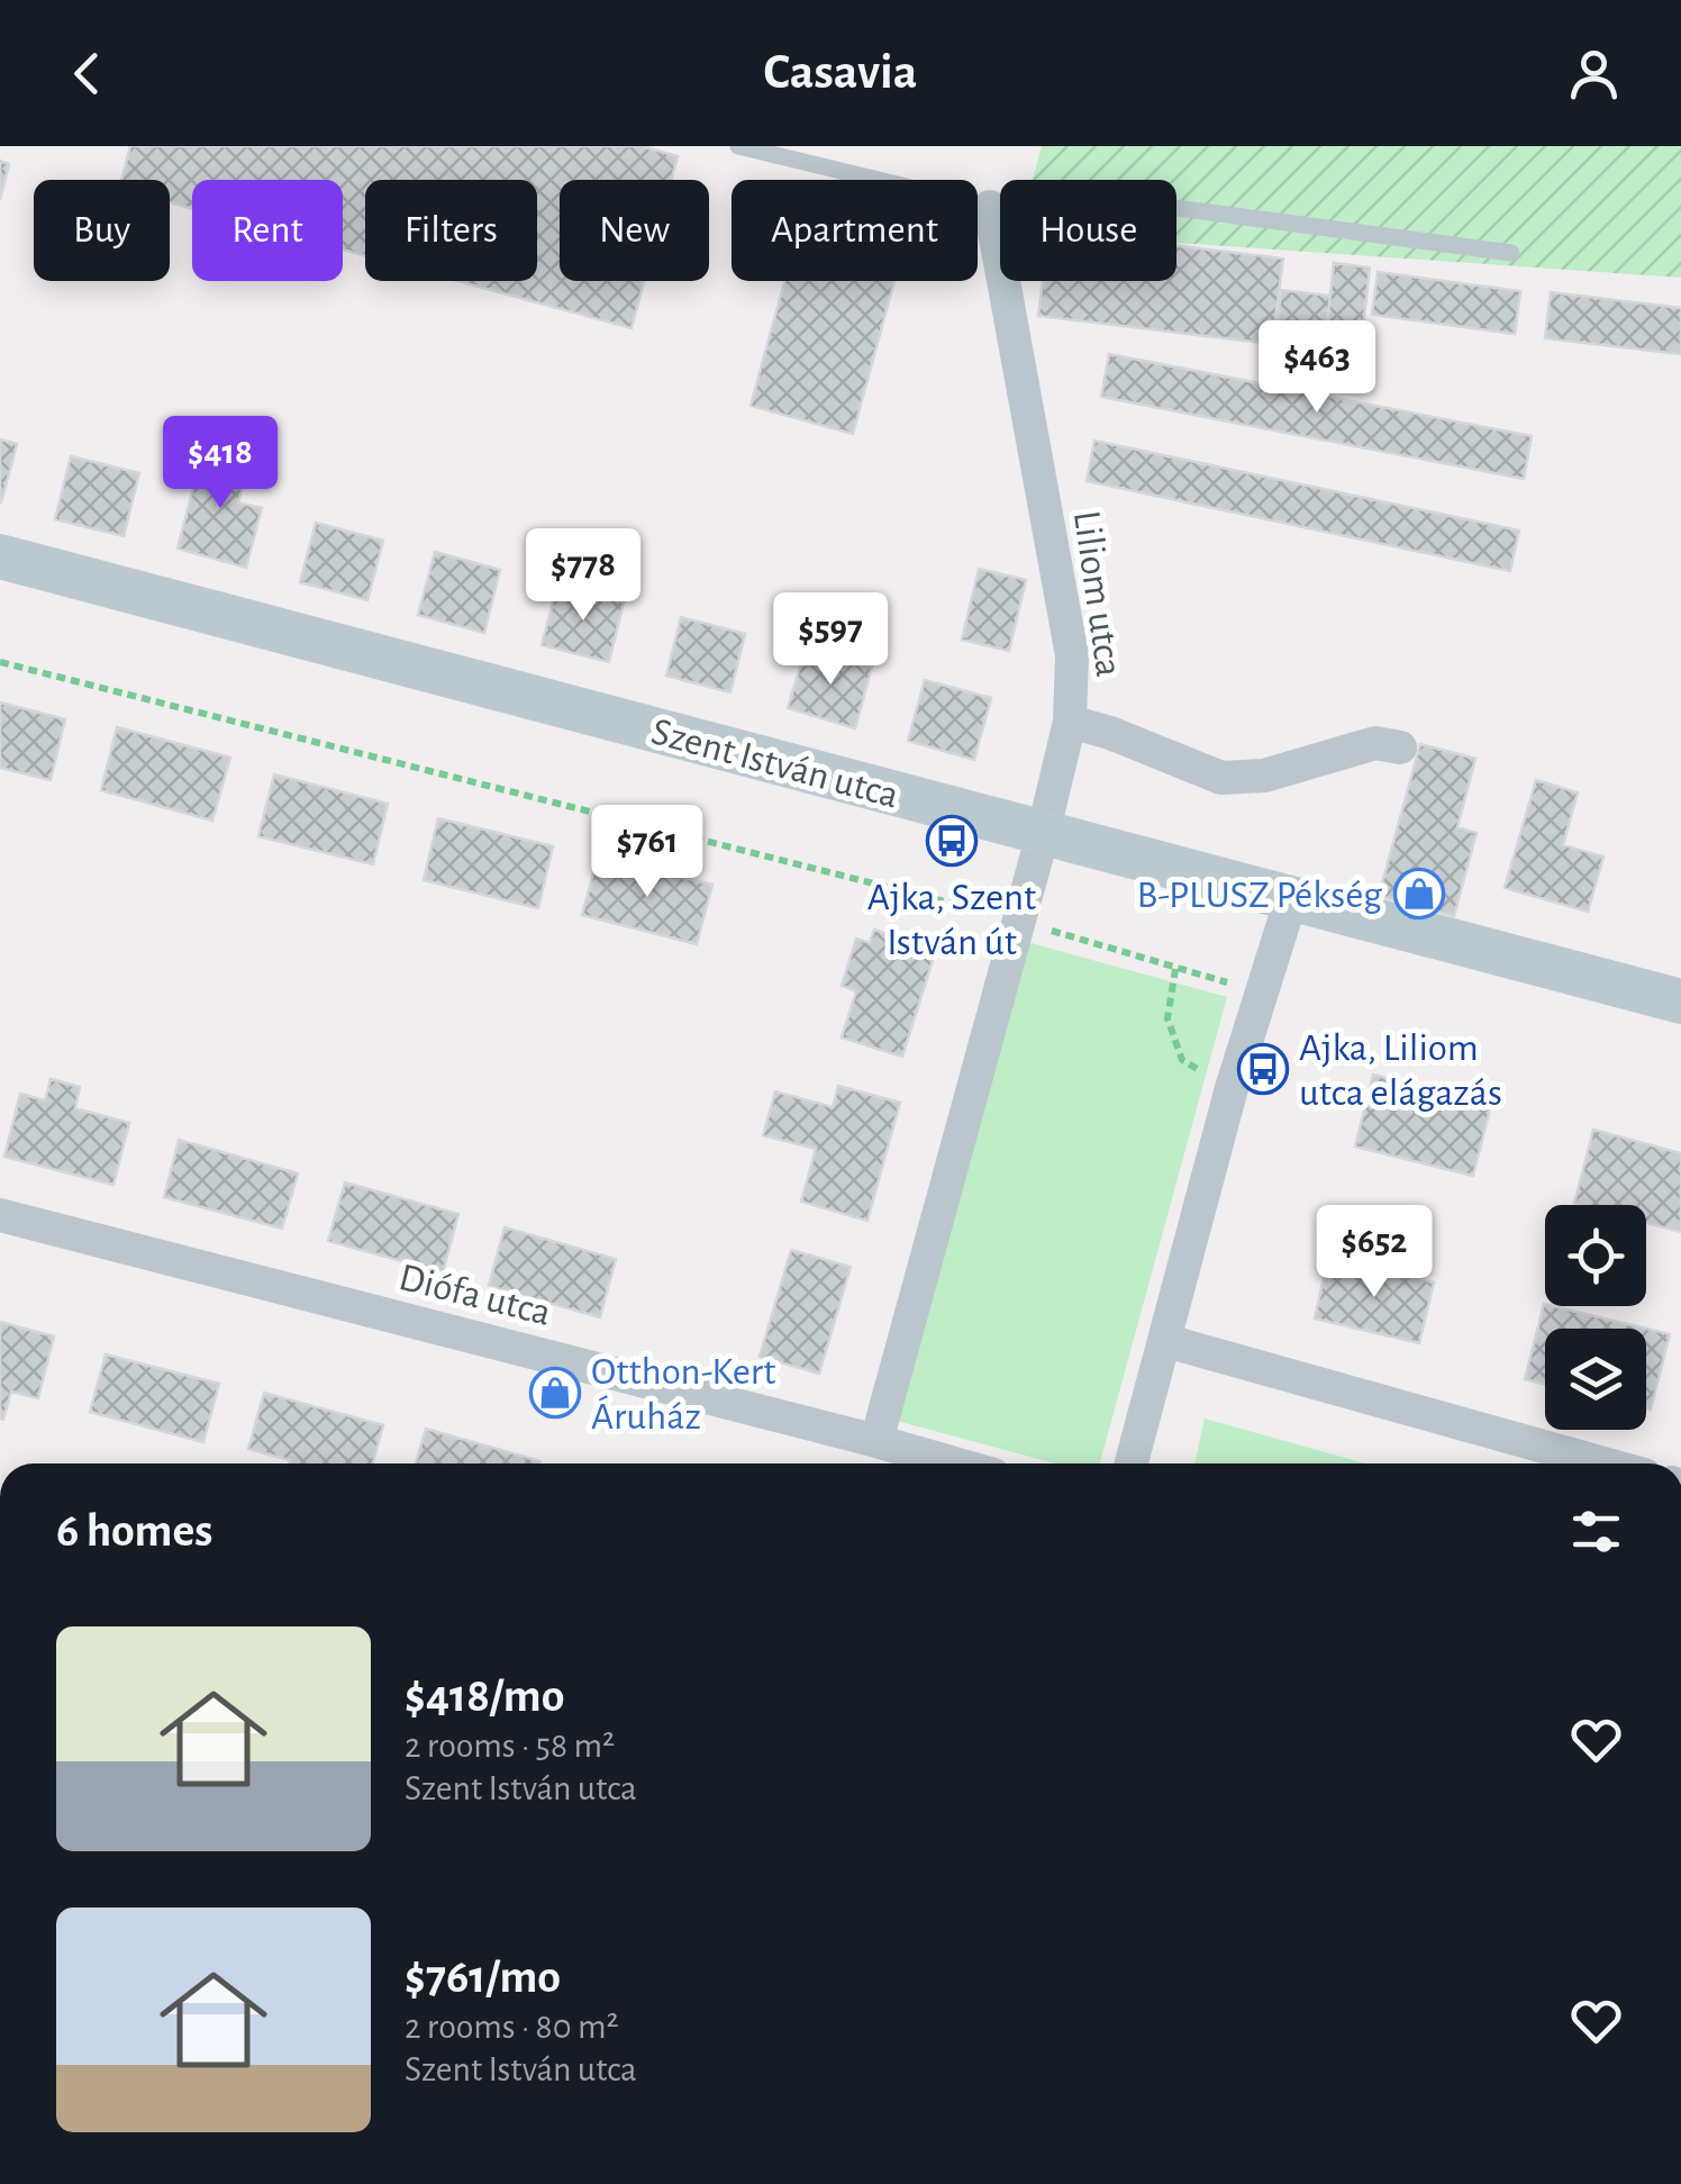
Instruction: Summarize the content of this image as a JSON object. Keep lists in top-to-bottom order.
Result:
{
  "streets": {
    "main road": ["Szent István utca"],
    "street": ["Liliom utca", "Diófa utca"]
  },
  "crossings": [
    ["Liliom utca", "Szent István utca"],
    ["Liliom utca", "Diófa utca"]
  ],
  "places": {
    "bus stop": ["Ajka, Szent István út", "Ajka, Liliom utca elágazás"],
    "shop": ["B-PLUSZ Pékség", "Otthon-Kert Áruház"]
  },
  "page": {
    "header": "Casavia",
    "chip": [
      "Buy",
      "Rent",
      "Filters",
      "New",
      "Apartment",
      "House"
    ],
    "price": [
      "$463",
      "$418",
      "$778",
      "$597",
      "$761",
      "$652"
    ],
    "heading": "6 homes",
    "list": [
      {
        "name": "$418/mo",
        "note": "2 rooms · 58 m² · Szent István utca"
      },
      {
        "name": "$761/mo",
        "note": "2 rooms · 80 m² · Szent István utca"
      }
    ]
  }
}
